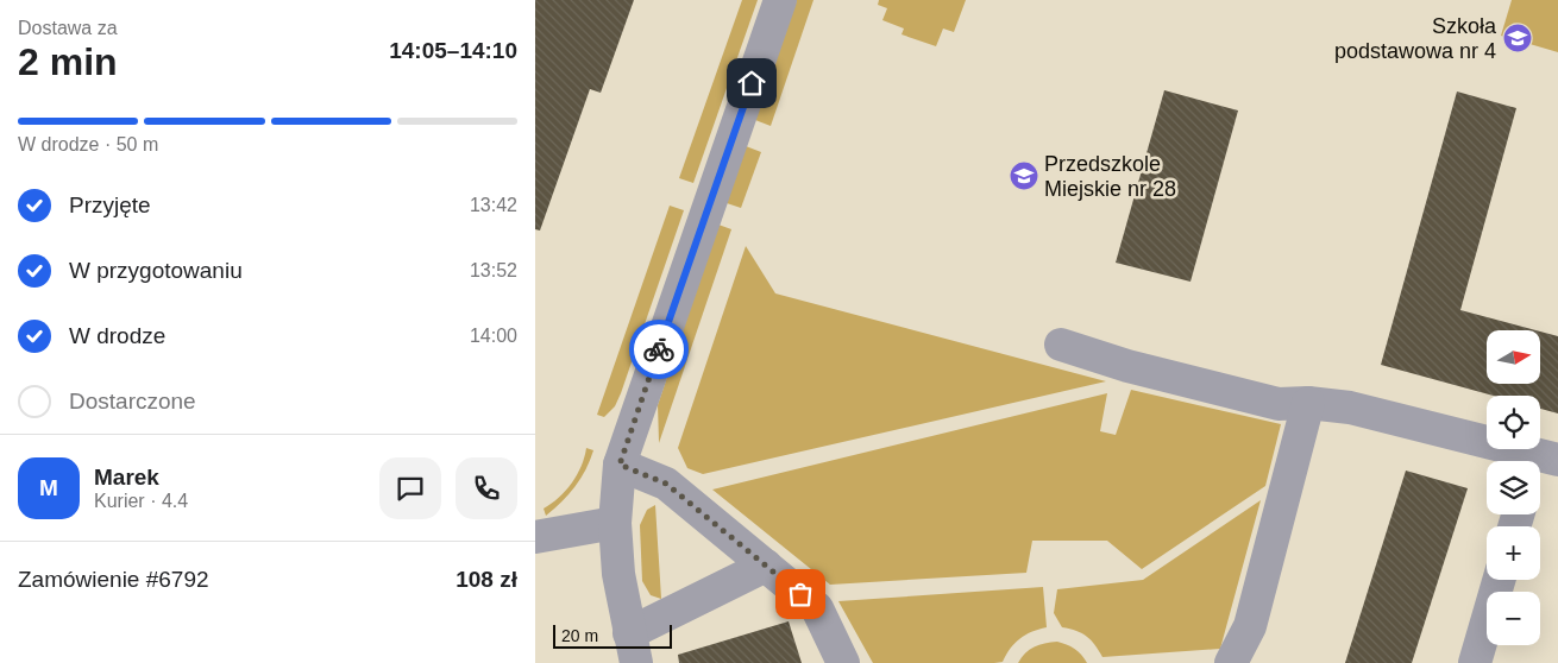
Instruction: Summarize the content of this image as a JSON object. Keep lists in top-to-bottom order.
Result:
{
  "places": {
    "school or university": ["Szkoła podstawowa nr 4", "Przedszkole Miejskie nr 28"]
  },
  "scale_bar": "20 m",
  "north": "right",
  "page": {
    "heading": ["2 min", "Dostawa za", "14:05–14:10"],
    "panel": [
      "Marek",
      "Kurier · 4.4",
      "Zamówienie #6792",
      "108 zł"
    ],
    "bar": "W drodze · 50 m",
    "list": [
      ["Przyjęte", "13:42"],
      ["W przygotowaniu", "13:52"],
      ["W drodze", "14:00"],
      "Dostarczone"
    ],
    "map_buttons": ["+", "−"],
    "round": "M",
    "scale": "20 m"
  }
}
